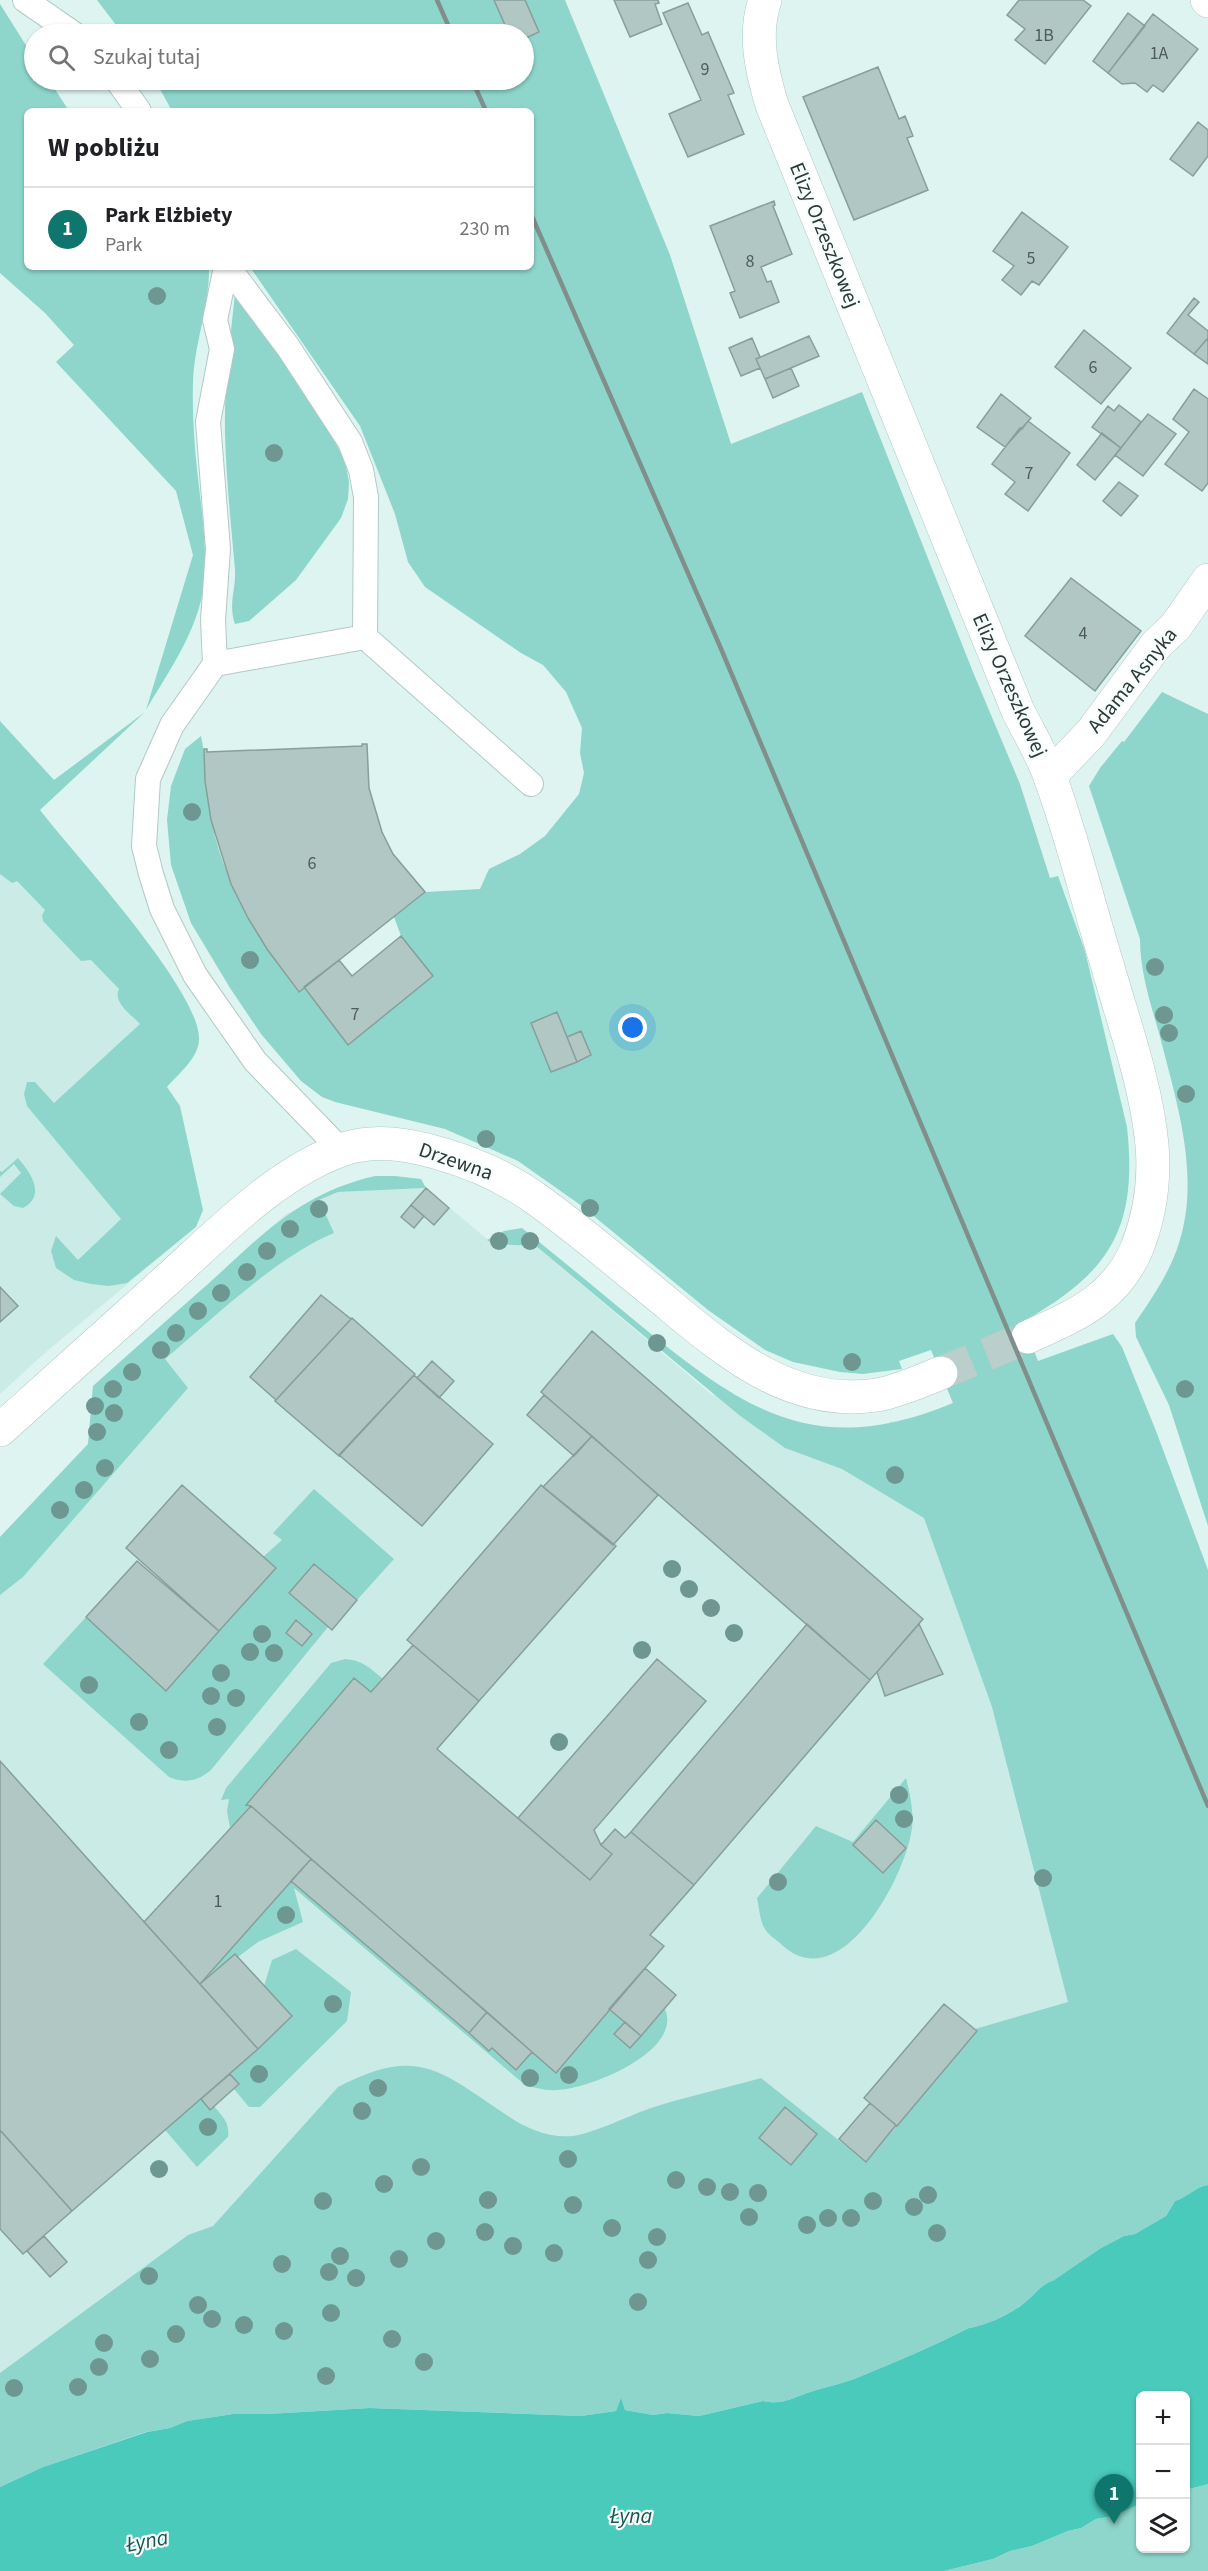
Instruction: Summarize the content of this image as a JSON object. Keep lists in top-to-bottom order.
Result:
{
  "streets": {
    "street": ["Elizy Orzeszkowej", "Adama Asnyka", "Drzewna"]
  },
  "crossings": [
    ["Elizy Orzeszkowej", "Adama Asnyka"]
  ],
  "water": ["Łyna"],
  "house_numbers": [
    "1B",
    "1A",
    "9",
    "5",
    "8",
    "6",
    "7",
    "4",
    "6",
    "7",
    "1"
  ],
  "page": {
    "search": "Szukaj tutaj",
    "heading": "W pobliżu",
    "list": [
      {
        "mark": "1",
        "name": "Park Elżbiety",
        "note": "Park",
        "value": "230 m"
      }
    ],
    "map_buttons": ["+", "−"],
    "pins": "1"
  }
}
